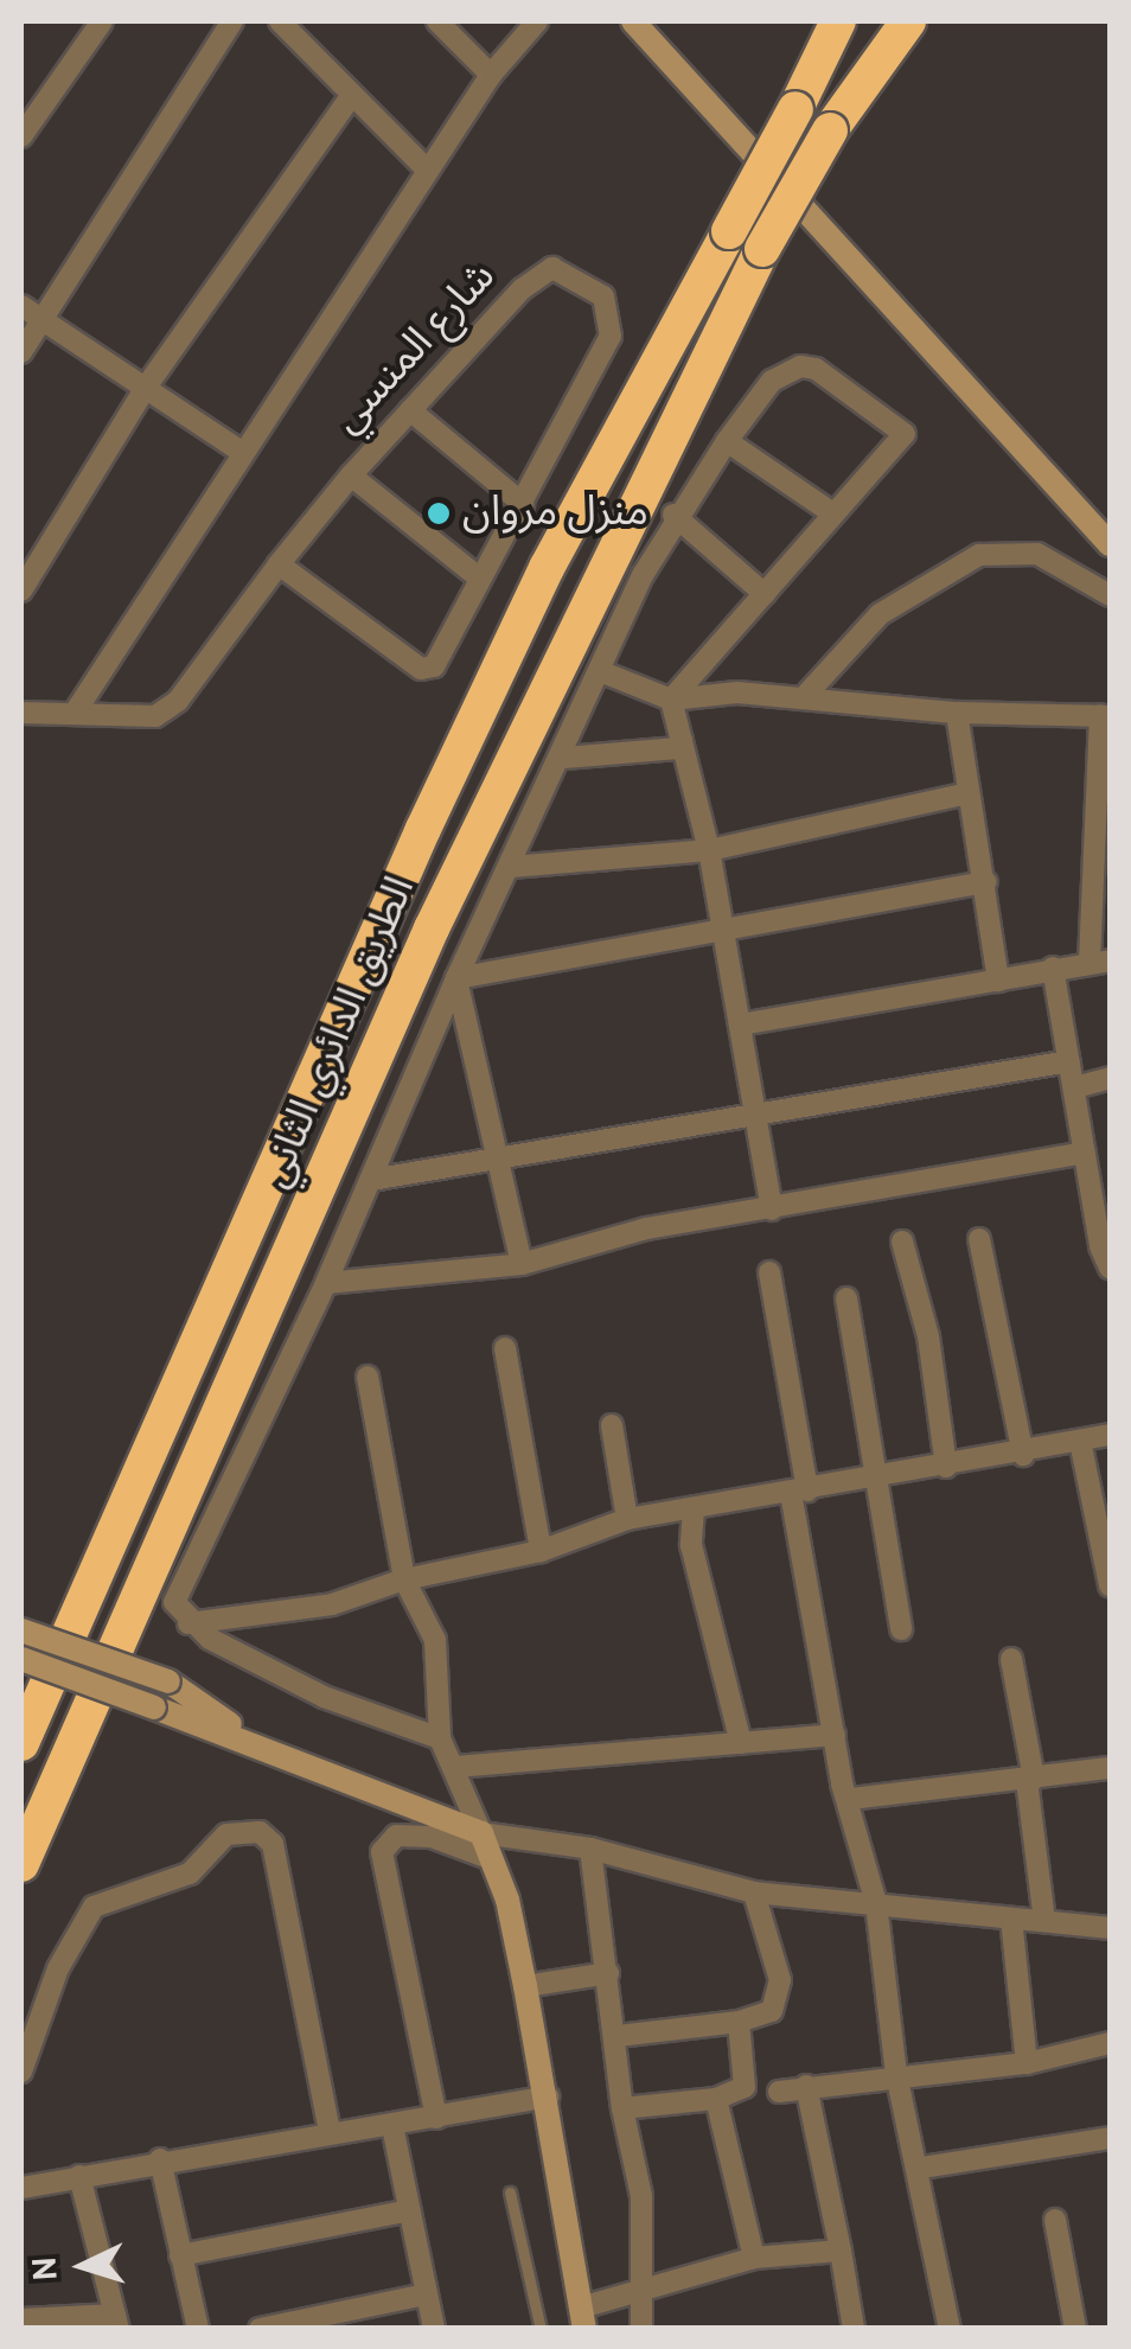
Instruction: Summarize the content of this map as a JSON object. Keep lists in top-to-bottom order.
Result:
{
  "streets": {
    "highway": ["الطريق الدائري الثاني"],
    "street": ["شارع المنسي"]
  },
  "places": ["منزل مروان"],
  "north": "left"
}
